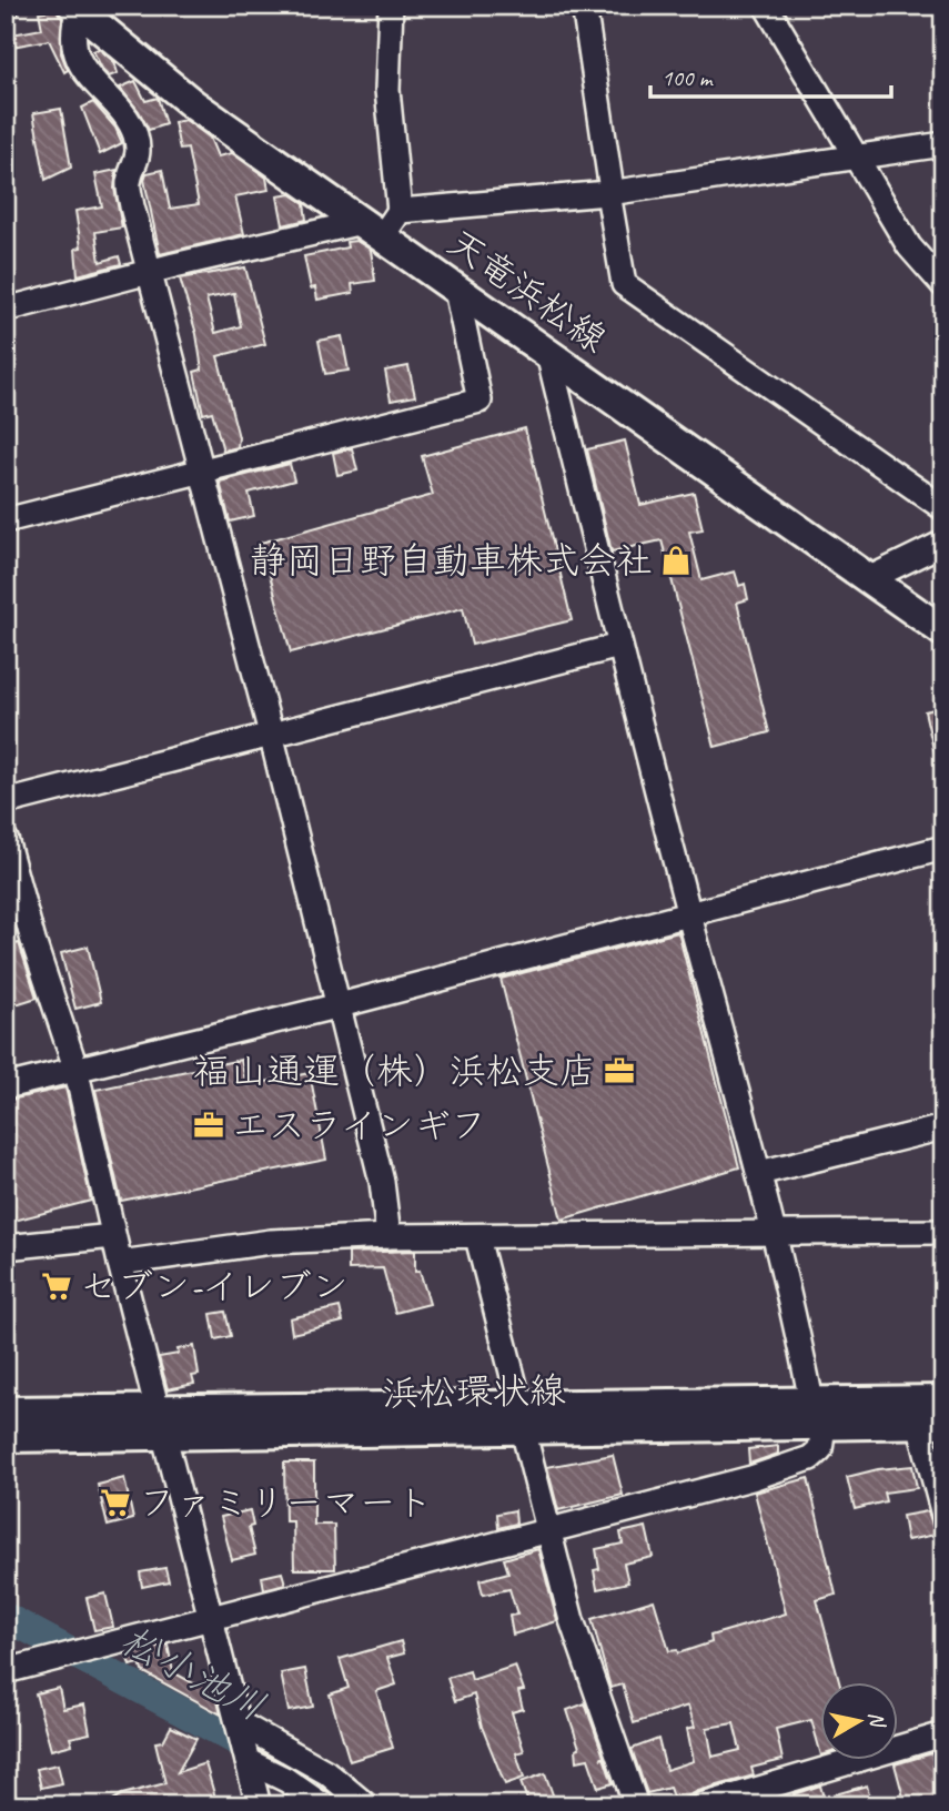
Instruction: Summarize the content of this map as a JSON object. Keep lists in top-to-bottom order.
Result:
{
  "streets": {
    "main road": ["天竜浜松線", "浜松環状線"]
  },
  "water": ["松小池川"],
  "places": {
    "shop": ["静岡日野自動車株式会社"],
    "office": ["福山通運（株）浜松支店", "エスラインギフ"],
    "supermarket": ["セブン-イレブン", "ファミリーマート"]
  },
  "scale_bar": "100 m",
  "north": "right"
}
